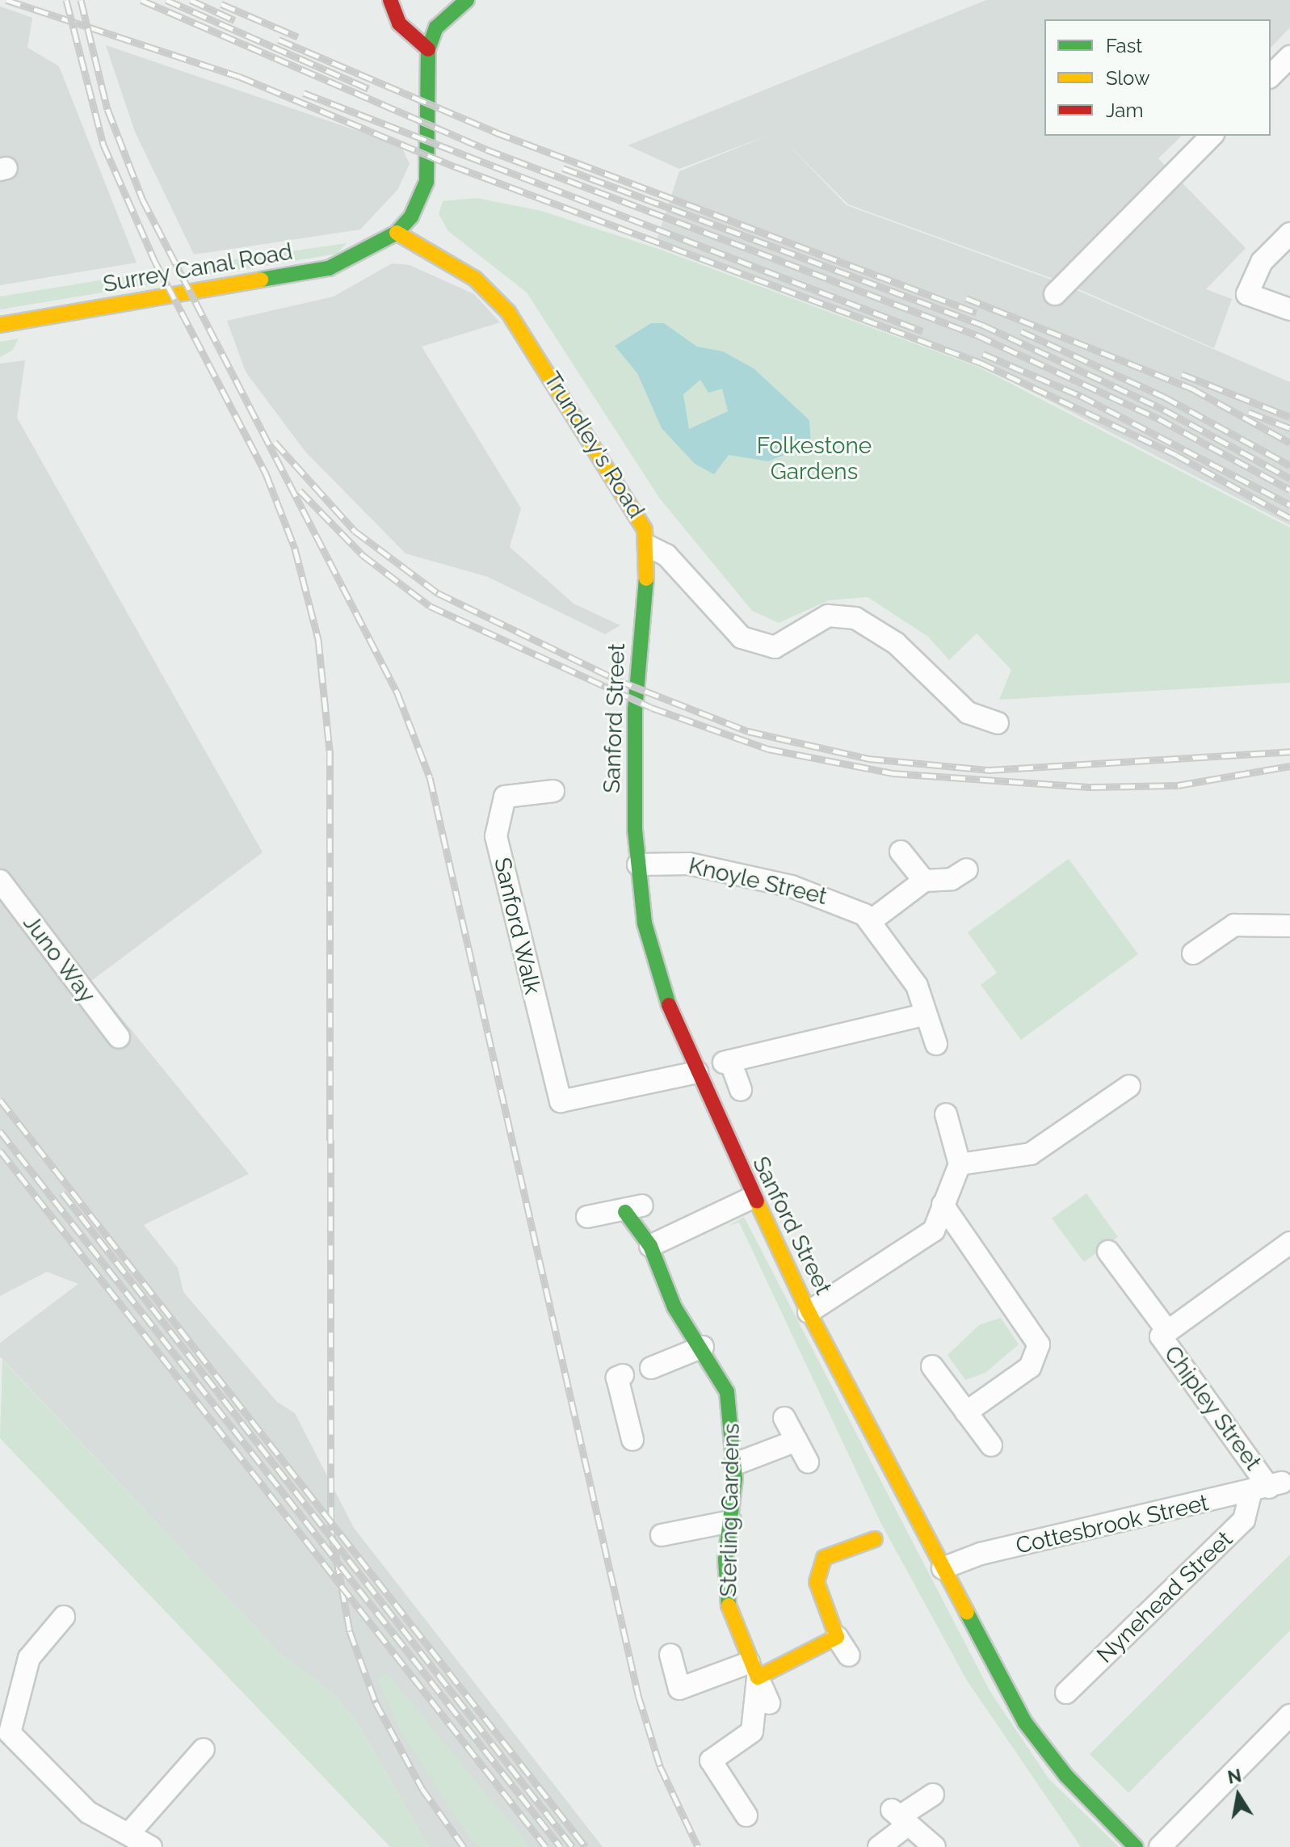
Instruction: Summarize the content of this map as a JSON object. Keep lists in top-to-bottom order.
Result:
{
  "streets": {
    "main road": [
      "Surrey Canal Road",
      "Trundley's Road",
      "Sanford Street",
      "Sterling Gardens"
    ],
    "street": [
      "Knoyle Street",
      "Sanford Walk",
      "Juno Way",
      "Chipley Street",
      "Cottesbrook Street",
      "Nynehead Street"
    ]
  },
  "crossings": [
    ["Surrey Canal Road", "Trundley's Road"],
    ["Trundley's Road", "Sanford Street"],
    ["Sanford Street", "Knoyle Street"],
    ["Sanford Street", "Sanford Walk"],
    ["Sanford Street", "Cottesbrook Street"],
    ["Chipley Street", "Cottesbrook Street"],
    ["Chipley Street", "Nynehead Street"],
    ["Cottesbrook Street", "Nynehead Street"]
  ],
  "parks": ["Folkestone Gardens"],
  "legend": ["Fast", "Slow", "Jam"],
  "north": "top"
}
